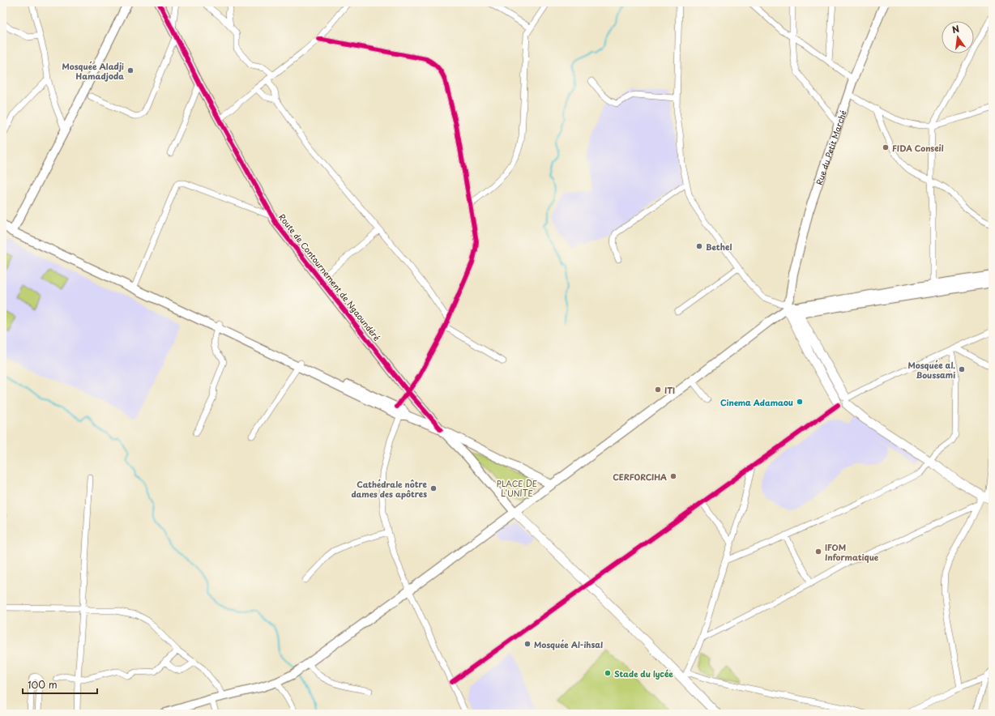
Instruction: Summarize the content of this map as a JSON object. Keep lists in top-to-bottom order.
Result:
{
  "streets": {
    "street": ["Rue du Petit Marché", "Route de Contournement de Ngaoundéré"]
  },
  "parks": ["PLACE DE L'UNITE"],
  "places": [
    "Mosquée Aladji Hamadjoda",
    "FIDA Conseil",
    "Bethel",
    "Mosquée al. Boussami",
    "ITI",
    "Cinema Adamaou",
    "CERFORCIHA",
    "Cathédrale nôtre dames des apôtres",
    "IFOM Informatique",
    "Mosquée Al-ihsaI",
    "Stade du lycée"
  ],
  "scale_bar": "100 m",
  "north": "top"
}
